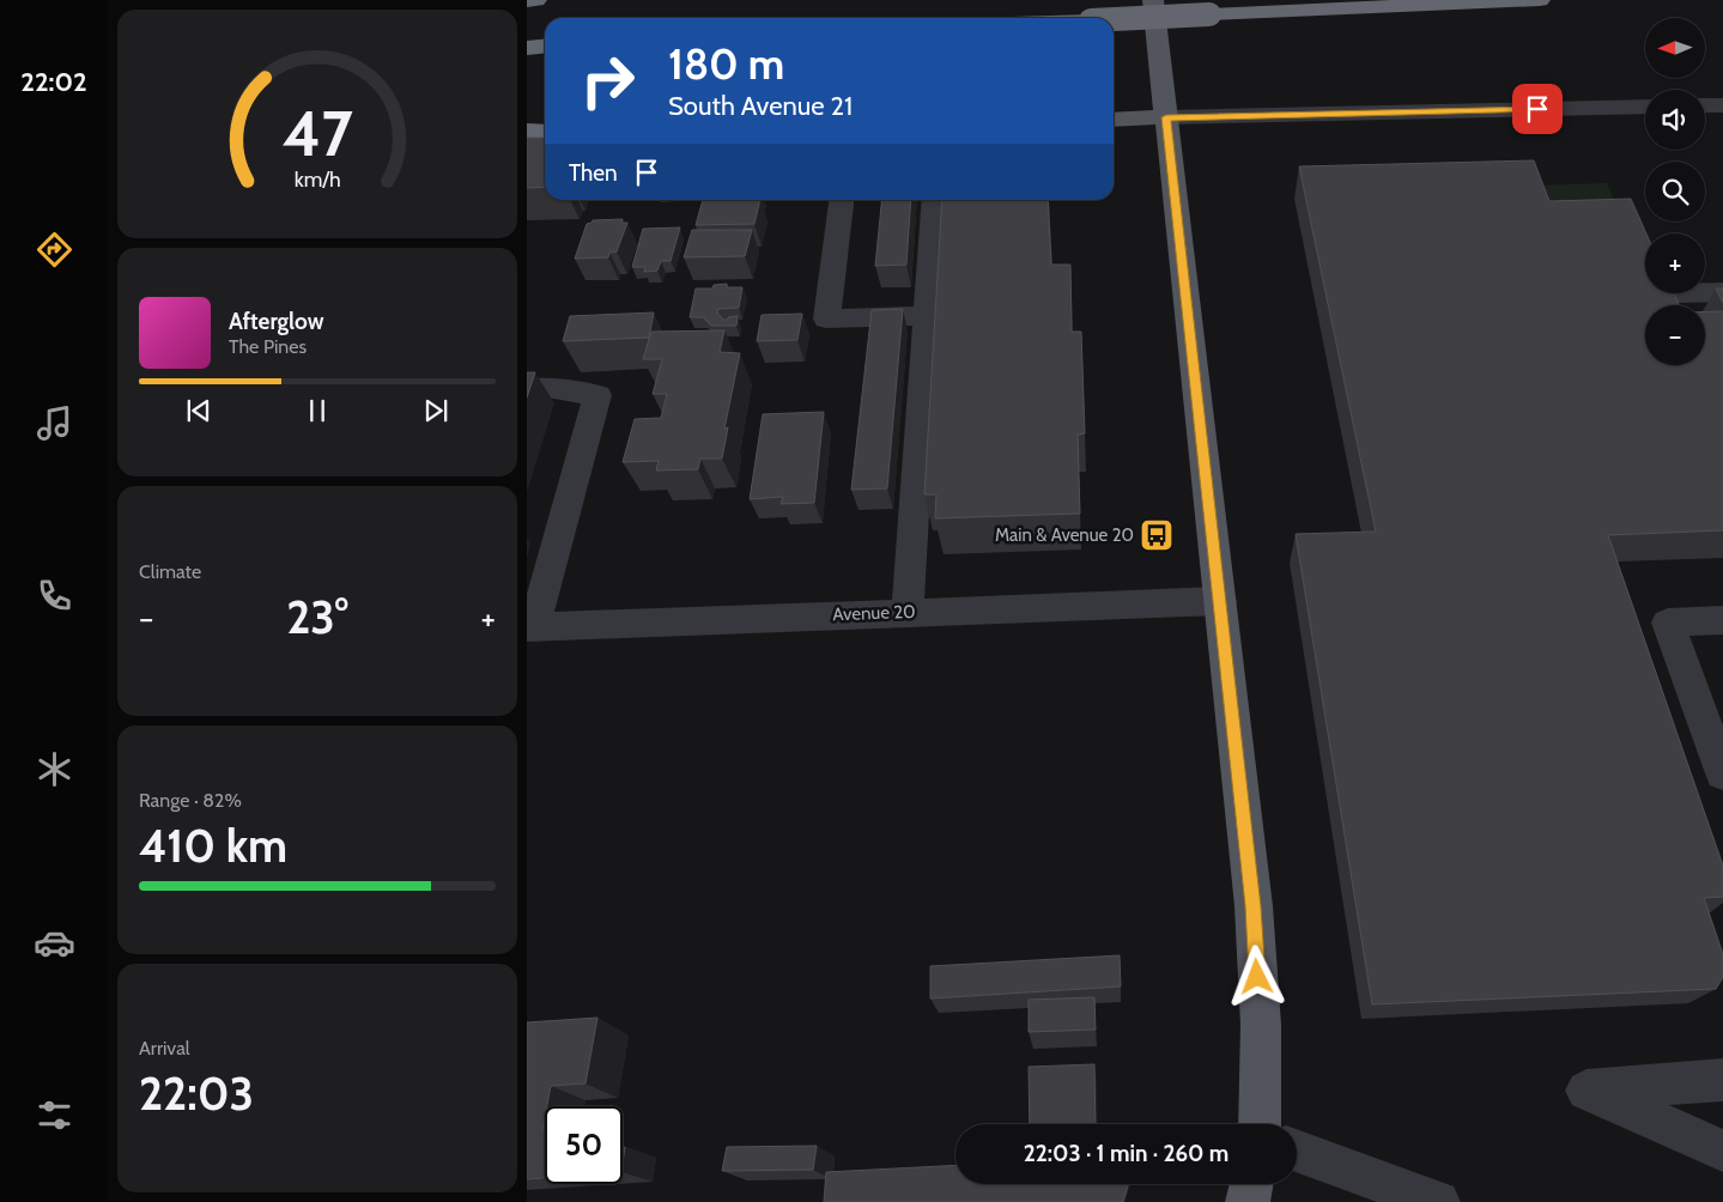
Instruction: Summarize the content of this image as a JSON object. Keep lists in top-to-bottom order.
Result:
{
  "streets": {
    "street": ["Avenue 20"]
  },
  "places": {
    "bus stop": ["Main & Avenue 20"]
  },
  "north": "left",
  "page": {
    "tabs": "22:02",
    "map_buttons": ["+", "−"],
    "turn": ["180 m", "South Avenue 21"],
    "then": "Then",
    "song": ["Afterglow", "The Pines"],
    "tile": [
      "Climate",
      ["Range · 82%", "410 km"],
      ["Arrival", "22:03"]
    ],
    "heat": ["−", "23°", "+"],
    "limit": "50",
    "trip": "22:03 · 1 min · 260 m",
    "gauge": ["47", "km/h"]
  }
}
